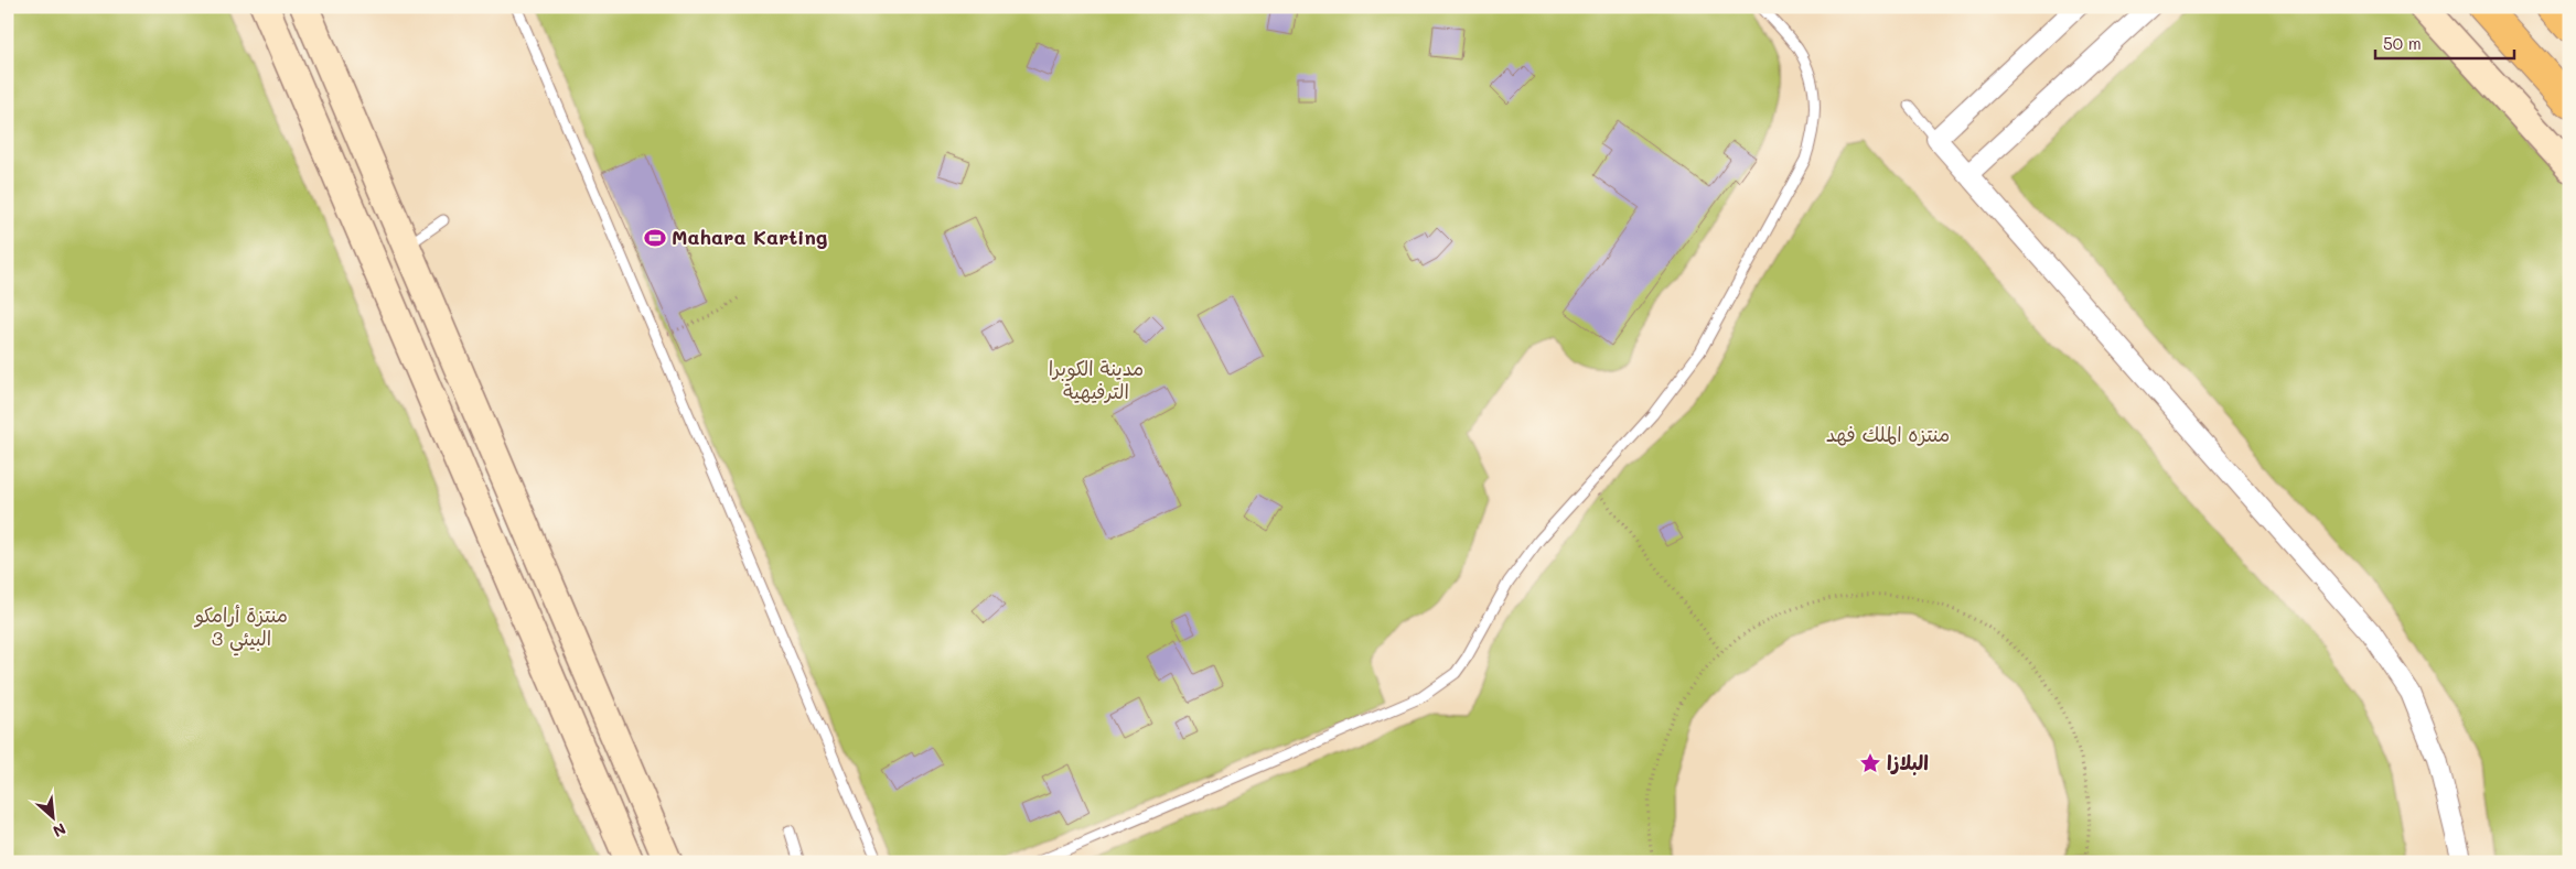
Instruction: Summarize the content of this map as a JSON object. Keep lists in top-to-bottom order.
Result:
{
  "parks": ["مدينة الكوبرا الترفيهية", "منتزه الملك فهد", "منتزة أرامكو البيئي 3"],
  "places": {
    "sports": ["Mahara Karting"],
    "place": ["البلازا"]
  },
  "scale_bar": "50 m",
  "north": "bottom right"
}
